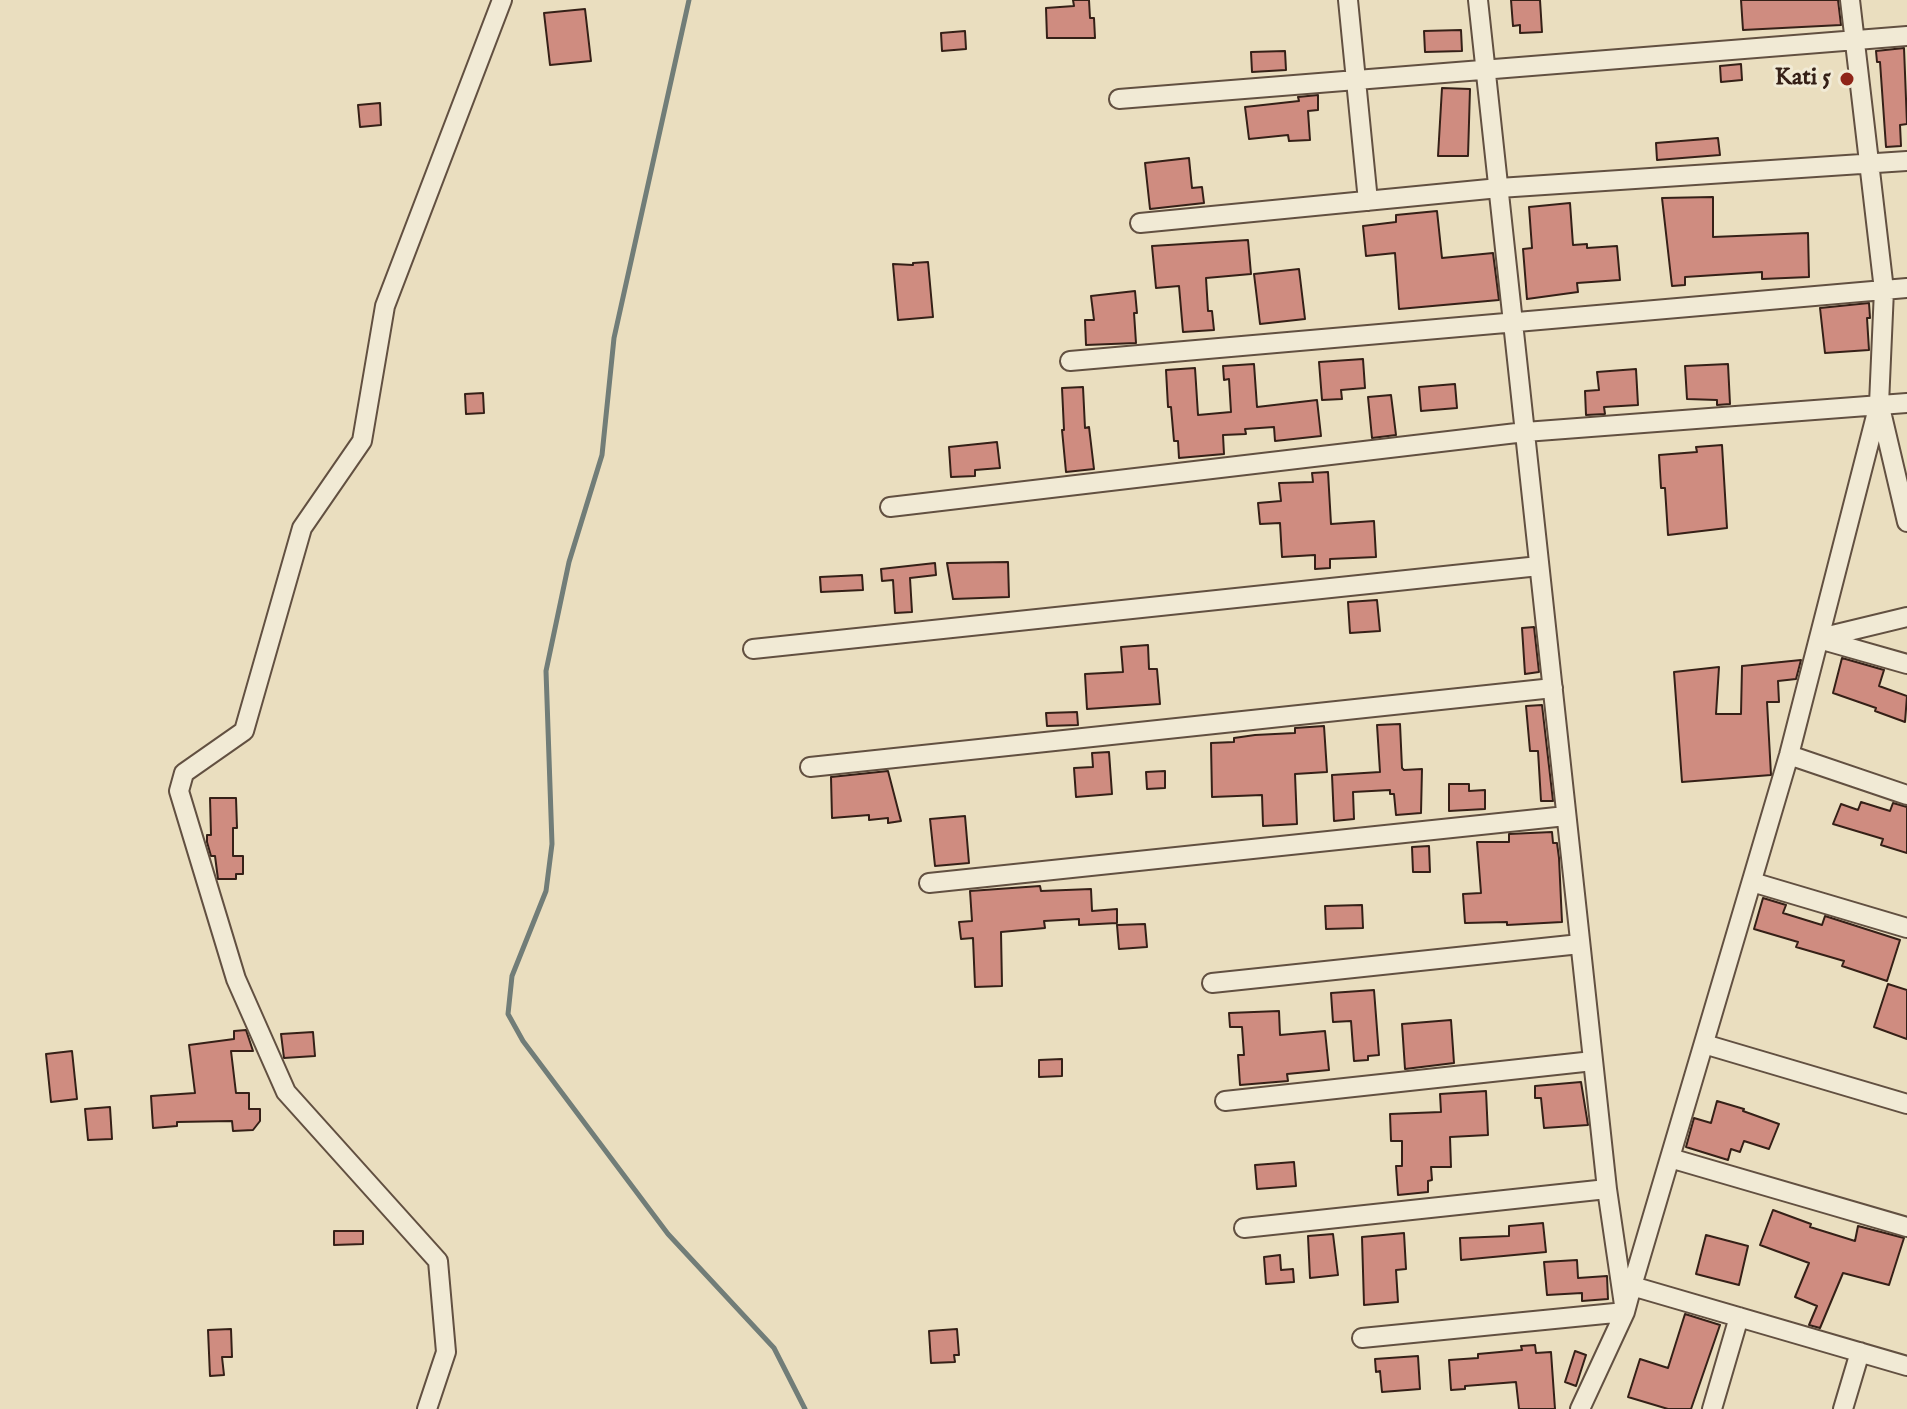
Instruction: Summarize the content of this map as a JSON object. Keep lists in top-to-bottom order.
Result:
{
  "places": ["Kati 5"]
}
